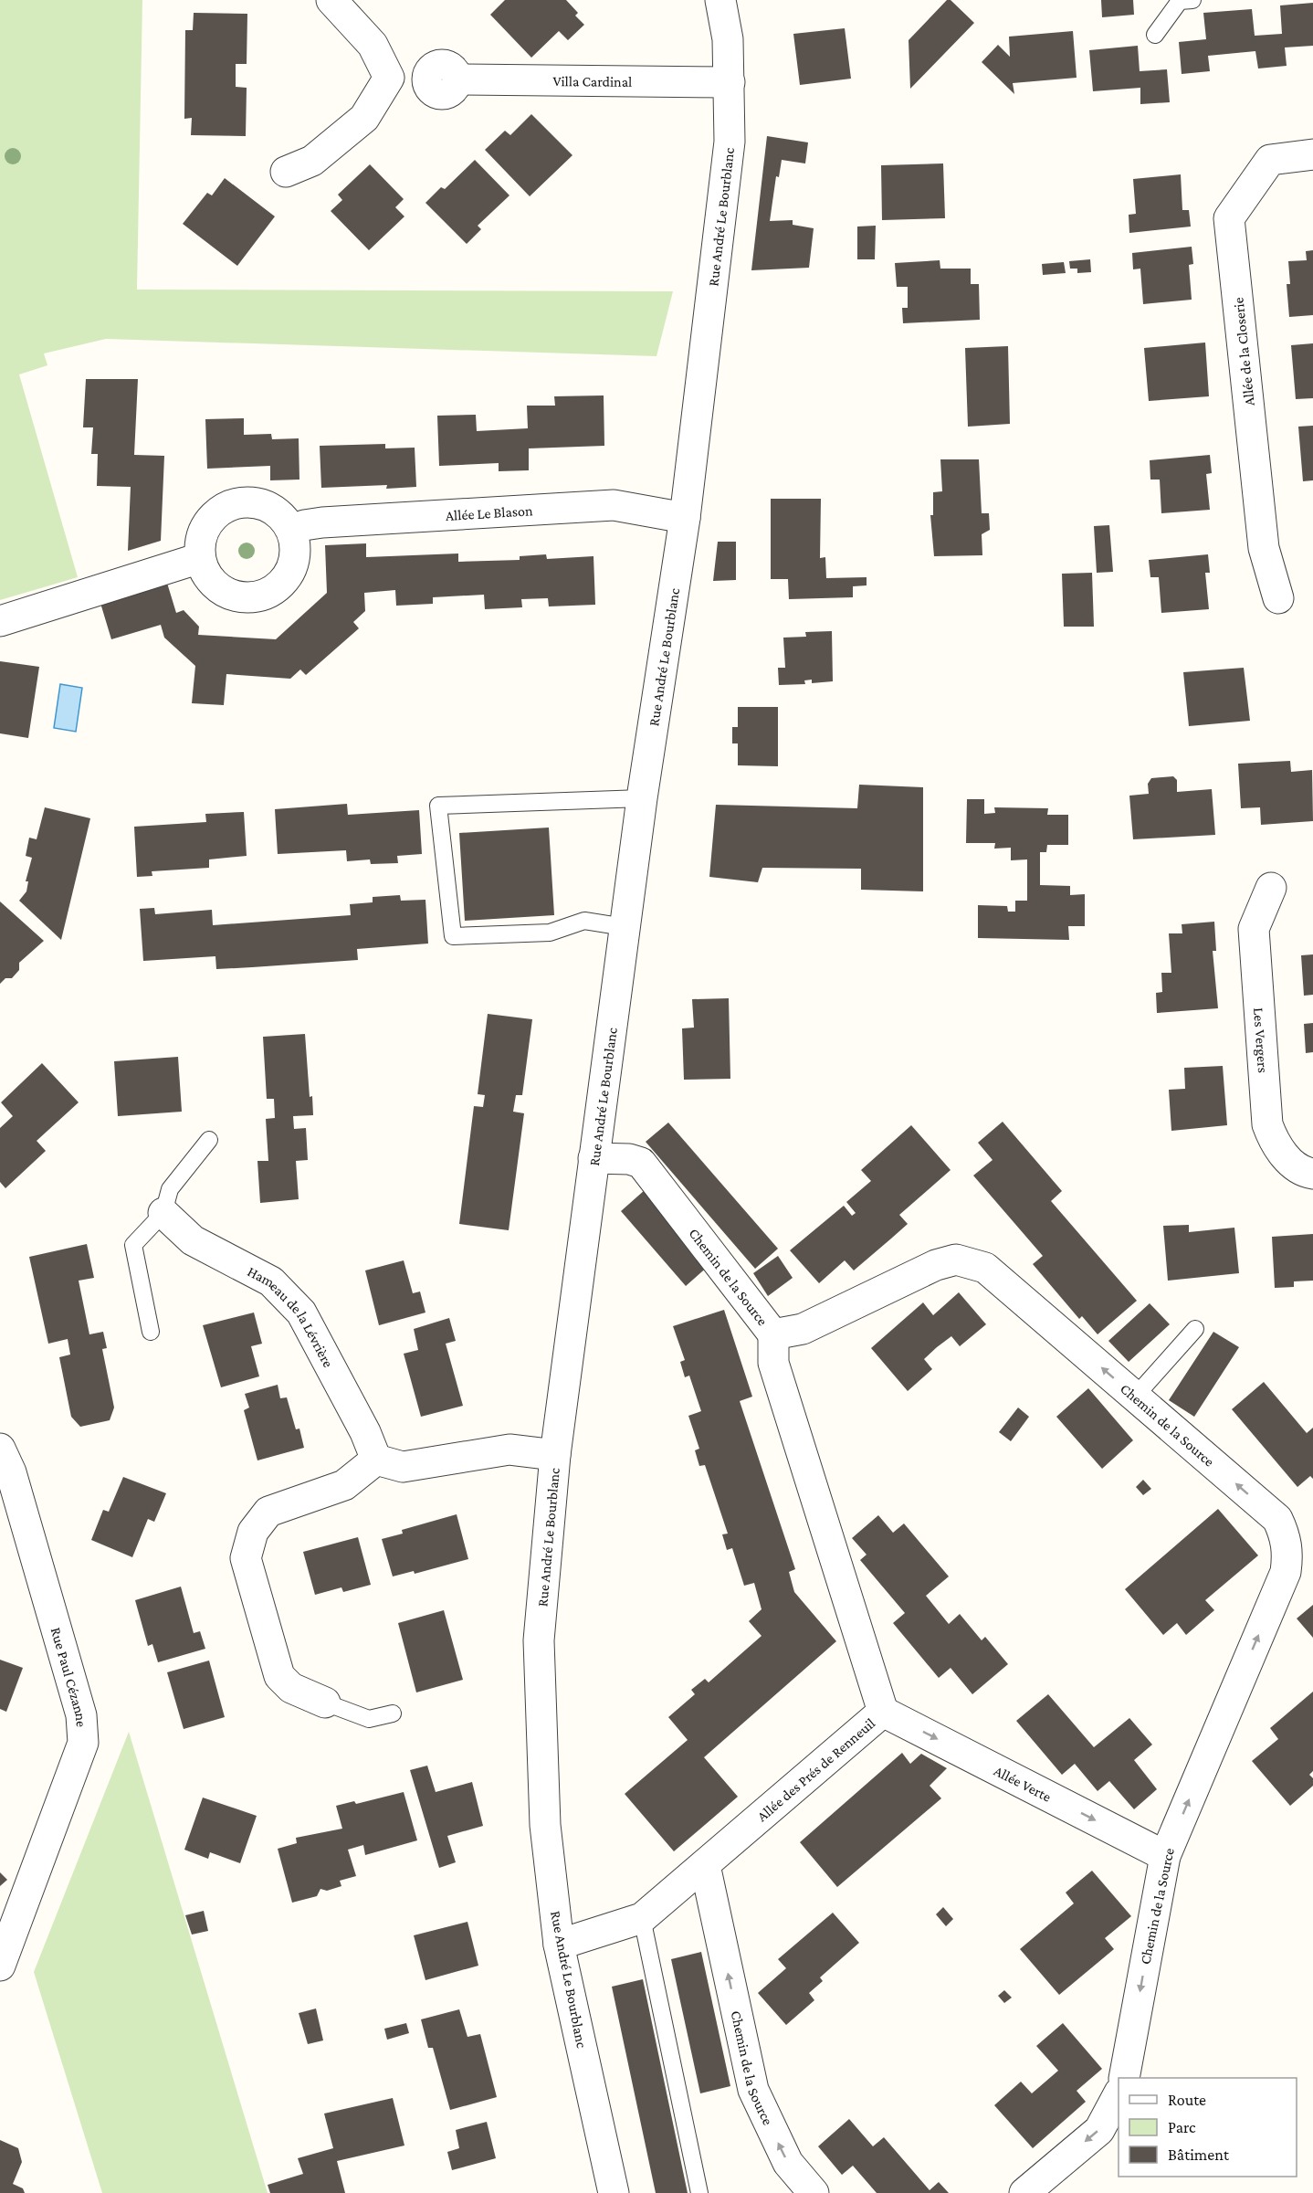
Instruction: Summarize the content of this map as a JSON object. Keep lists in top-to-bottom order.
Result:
{
  "streets": {
    "street": [
      "Villa Cardinal",
      "Rue André Le Bourblanc",
      "Allée de la Closerie",
      "Allée Le Blason",
      "Les Vergers",
      "Chemin de la Source",
      "Hameau de la Lévrière",
      "Rue Paul Cézanne",
      "Allée des Prés de Renneuil",
      "Allée Verte"
    ]
  },
  "crossings": [
    ["Villa Cardinal", "Rue André Le Bourblanc"],
    ["Rue André Le Bourblanc", "Allée Le Blason"],
    ["Rue André Le Bourblanc", "Chemin de la Source"],
    ["Rue André Le Bourblanc", "Allée des Prés de Renneuil"],
    ["Chemin de la Source", "Allée des Prés de Renneuil"],
    ["Chemin de la Source", "Allée Verte"],
    ["Allée des Prés de Renneuil", "Allée Verte"]
  ],
  "one_way": ["Allée Verte"],
  "legend": ["Route", "Parc", "Bâtiment"]
}
